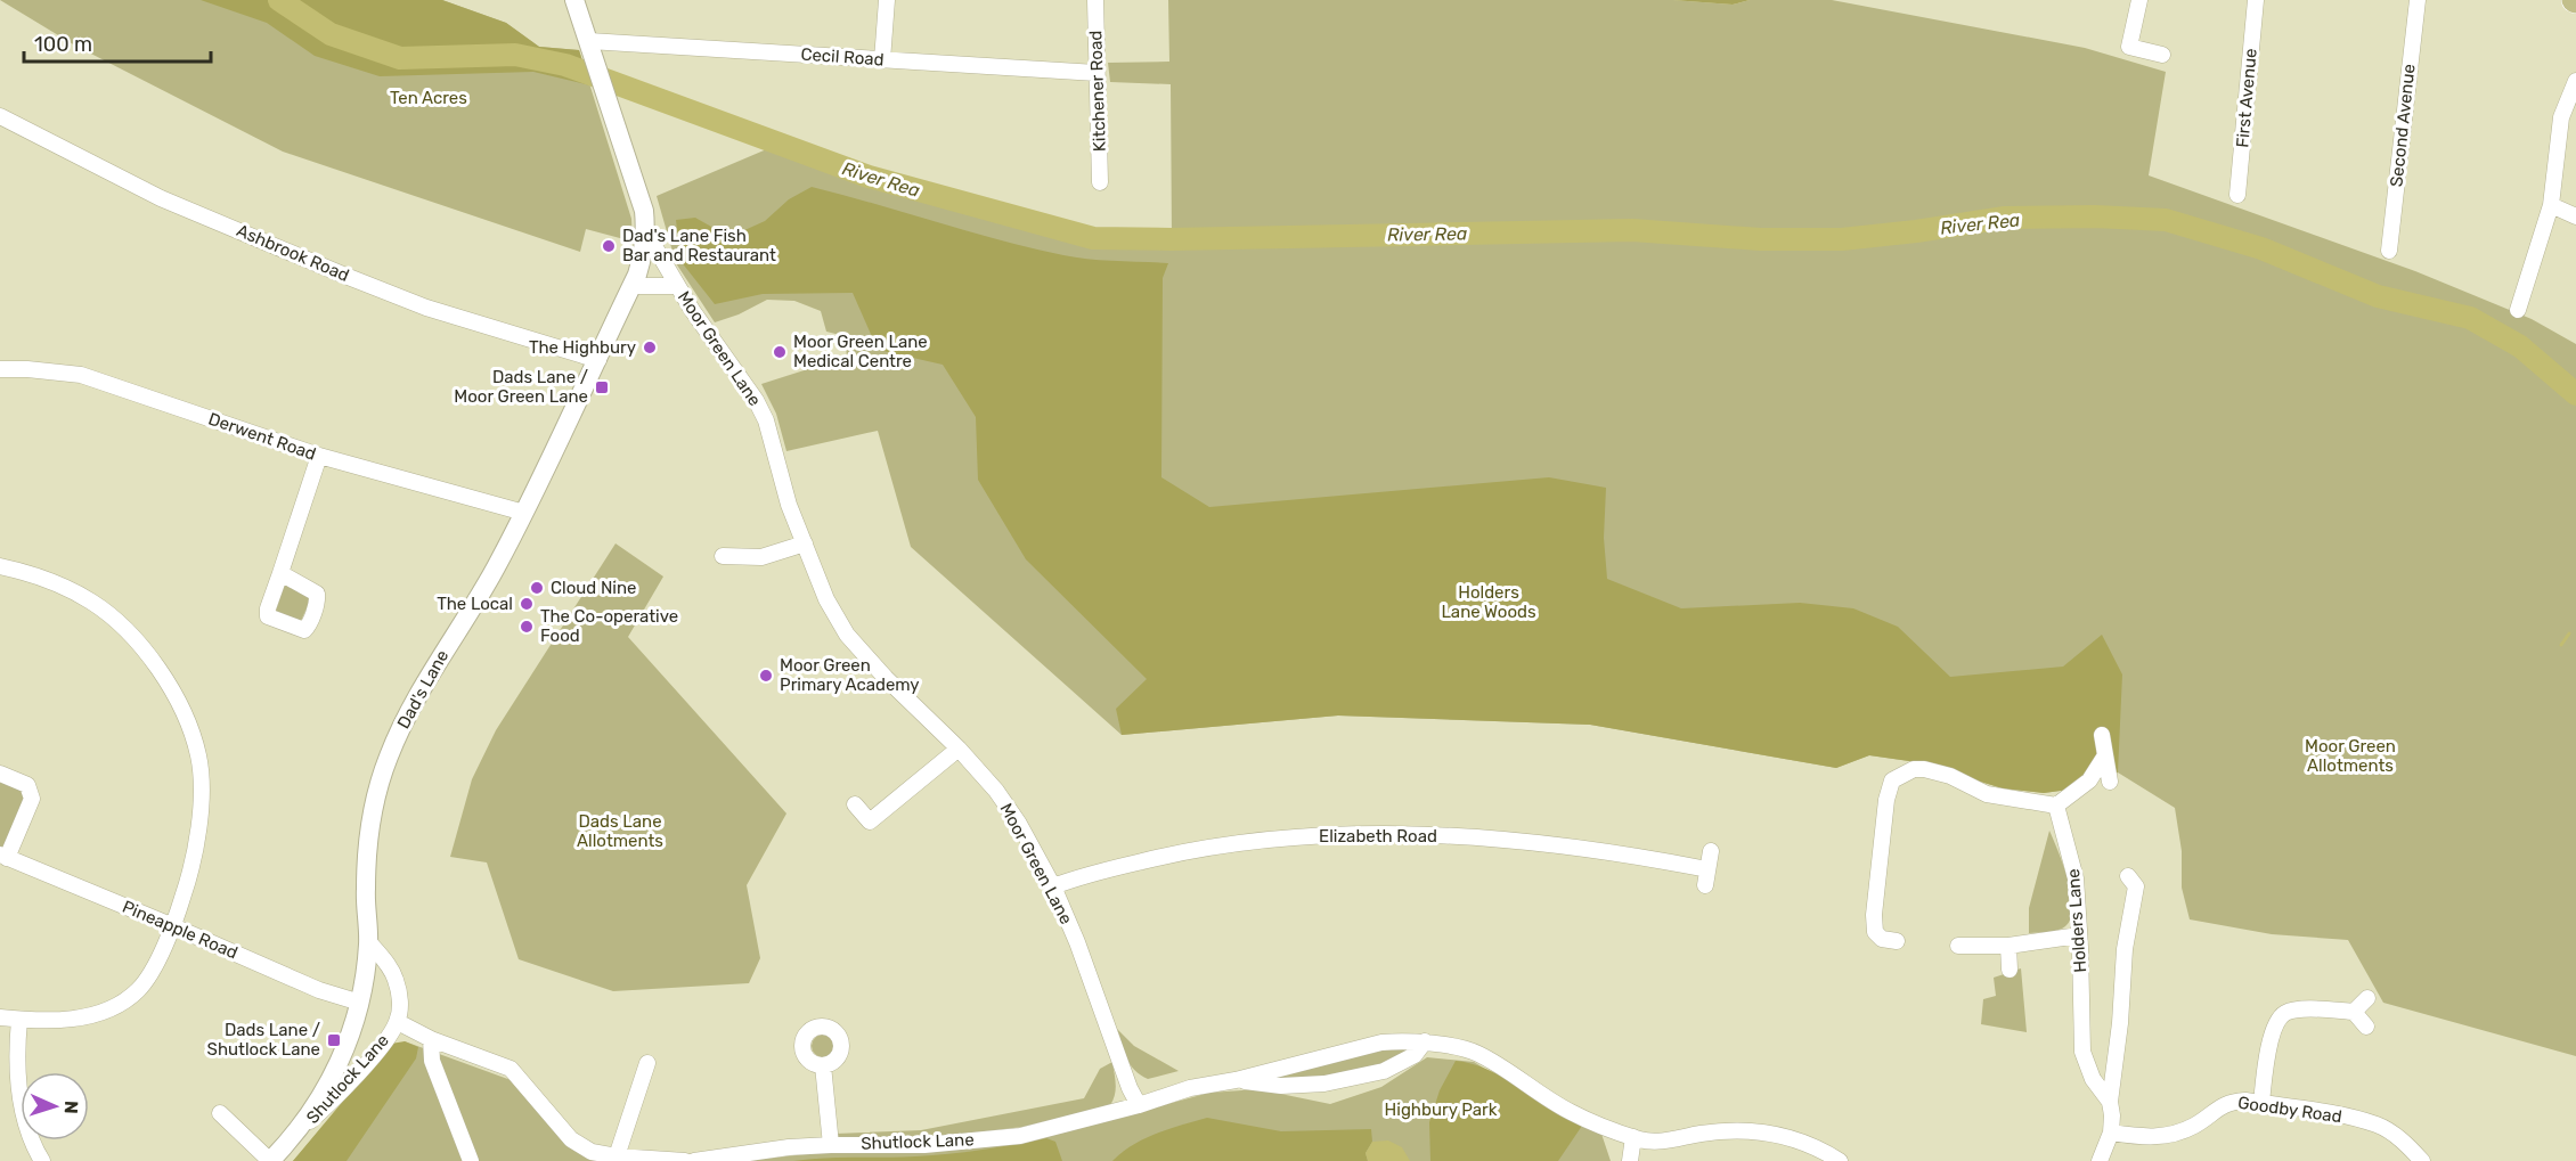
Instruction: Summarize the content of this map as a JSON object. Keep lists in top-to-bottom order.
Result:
{
  "streets": {
    "street": [
      "Cecil Road",
      "Kitchener Road",
      "First Avenue",
      "Second Avenue",
      "Ashbrook Road",
      "Moor Green Lane",
      "Derwent Road",
      "Dad's Lane",
      "Elizabeth Road",
      "Holders Lane",
      "Pineapple Road",
      "Shutlock Lane",
      "Goodby Road"
    ]
  },
  "crossings": [
    ["Cecil Road", "Kitchener Road"],
    ["Cecil Road", "Moor Green Lane"],
    ["Ashbrook Road", "Dad's Lane"],
    ["Moor Green Lane", "Dad's Lane"],
    ["Moor Green Lane", "Elizabeth Road"],
    ["Moor Green Lane", "Shutlock Lane"],
    ["Derwent Road", "Dad's Lane"],
    ["Dad's Lane", "Pineapple Road"],
    ["Dad's Lane", "Shutlock Lane"]
  ],
  "water": ["River Rea"],
  "parks": [
    "Ten Acres",
    "Holders Lane Woods",
    "Moor Green Allotments",
    "Dads Lane Allotments",
    "Highbury Park"
  ],
  "places": {
    "other": [
      "Dad's Lane Fish Bar and Restaurant",
      "The Highbury",
      "Moor Green Lane Medical Centre",
      "Cloud Nine",
      "The Local",
      "The Co-operative Food",
      "Moor Green Primary Academy"
    ],
    "transit": ["Dads Lane / Moor Green Lane", "Dads Lane / Shutlock Lane"]
  },
  "scale_bar": "100 m",
  "north": "right"
}
